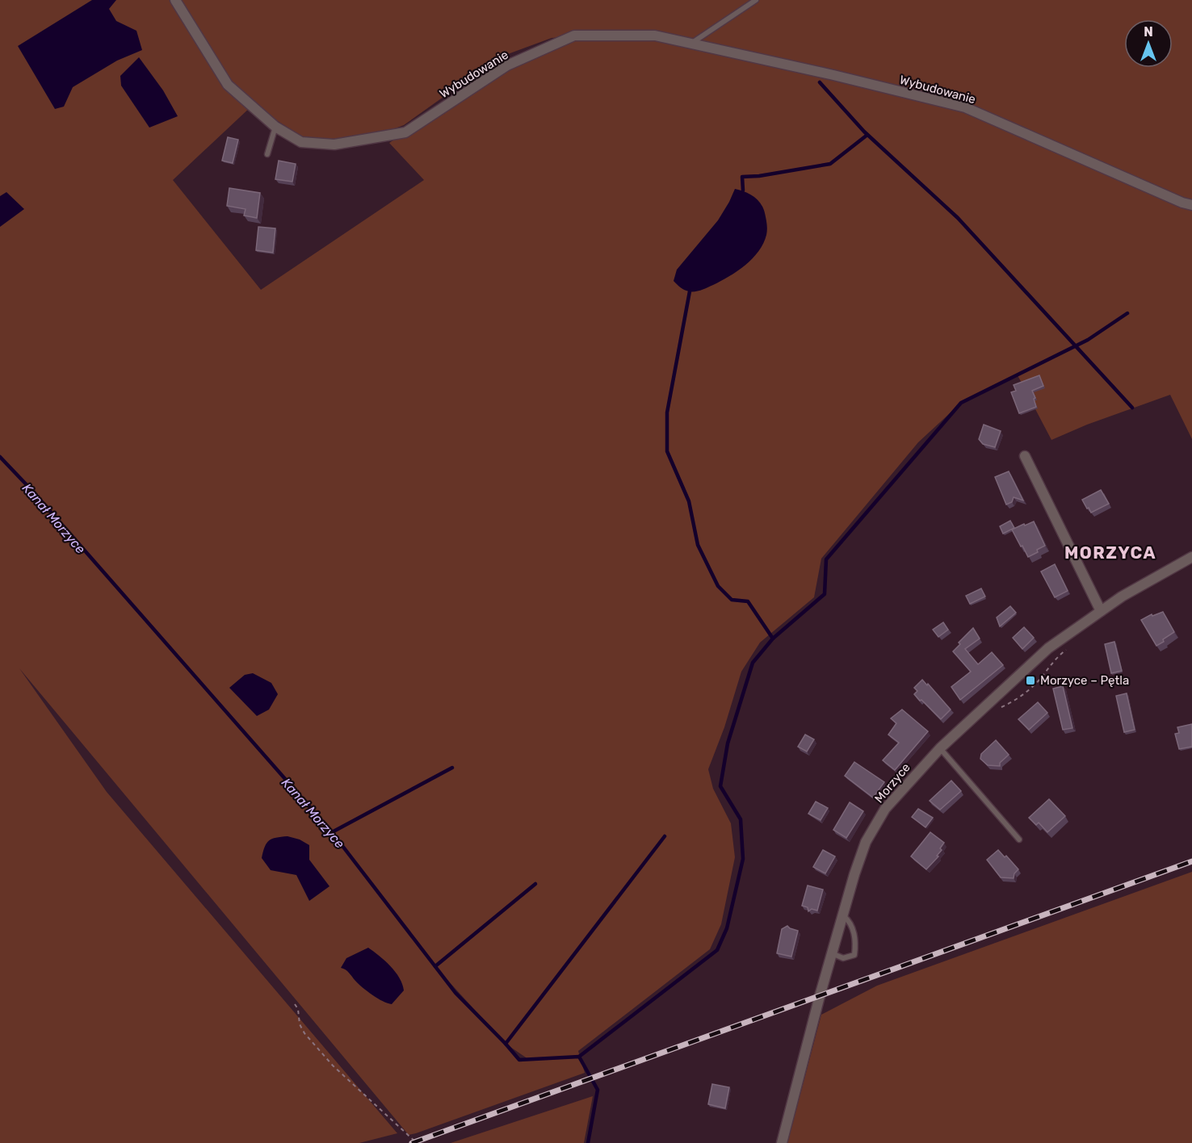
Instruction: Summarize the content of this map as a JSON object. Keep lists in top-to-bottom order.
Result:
{
  "streets": {
    "street": ["Wybudowanie", "Morzyce"]
  },
  "districts": ["MORZYCA"],
  "water": ["Kanał Morzyce"],
  "places": {
    "transit": ["Morzyce – Pętla"]
  },
  "north": "top"
}
